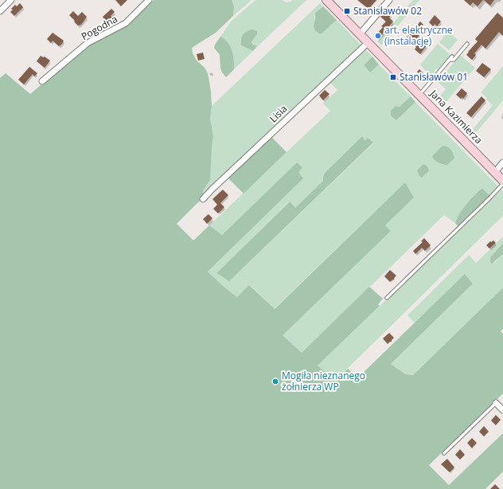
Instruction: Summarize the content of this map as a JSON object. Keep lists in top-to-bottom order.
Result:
{
  "streets": {
    "main road": ["Jana Kazimierza"],
    "street": ["Pogodna", "Lisia"]
  },
  "crossings": [
    ["Lisia", "Jana Kazimierza"]
  ],
  "places": {
    "transit": ["Stanisławów 02", "Stanisławów 01"],
    "other": ["art. elektryczne (instalacje)", "Mogiła nieznanego żołnierza WP"]
  }
}
